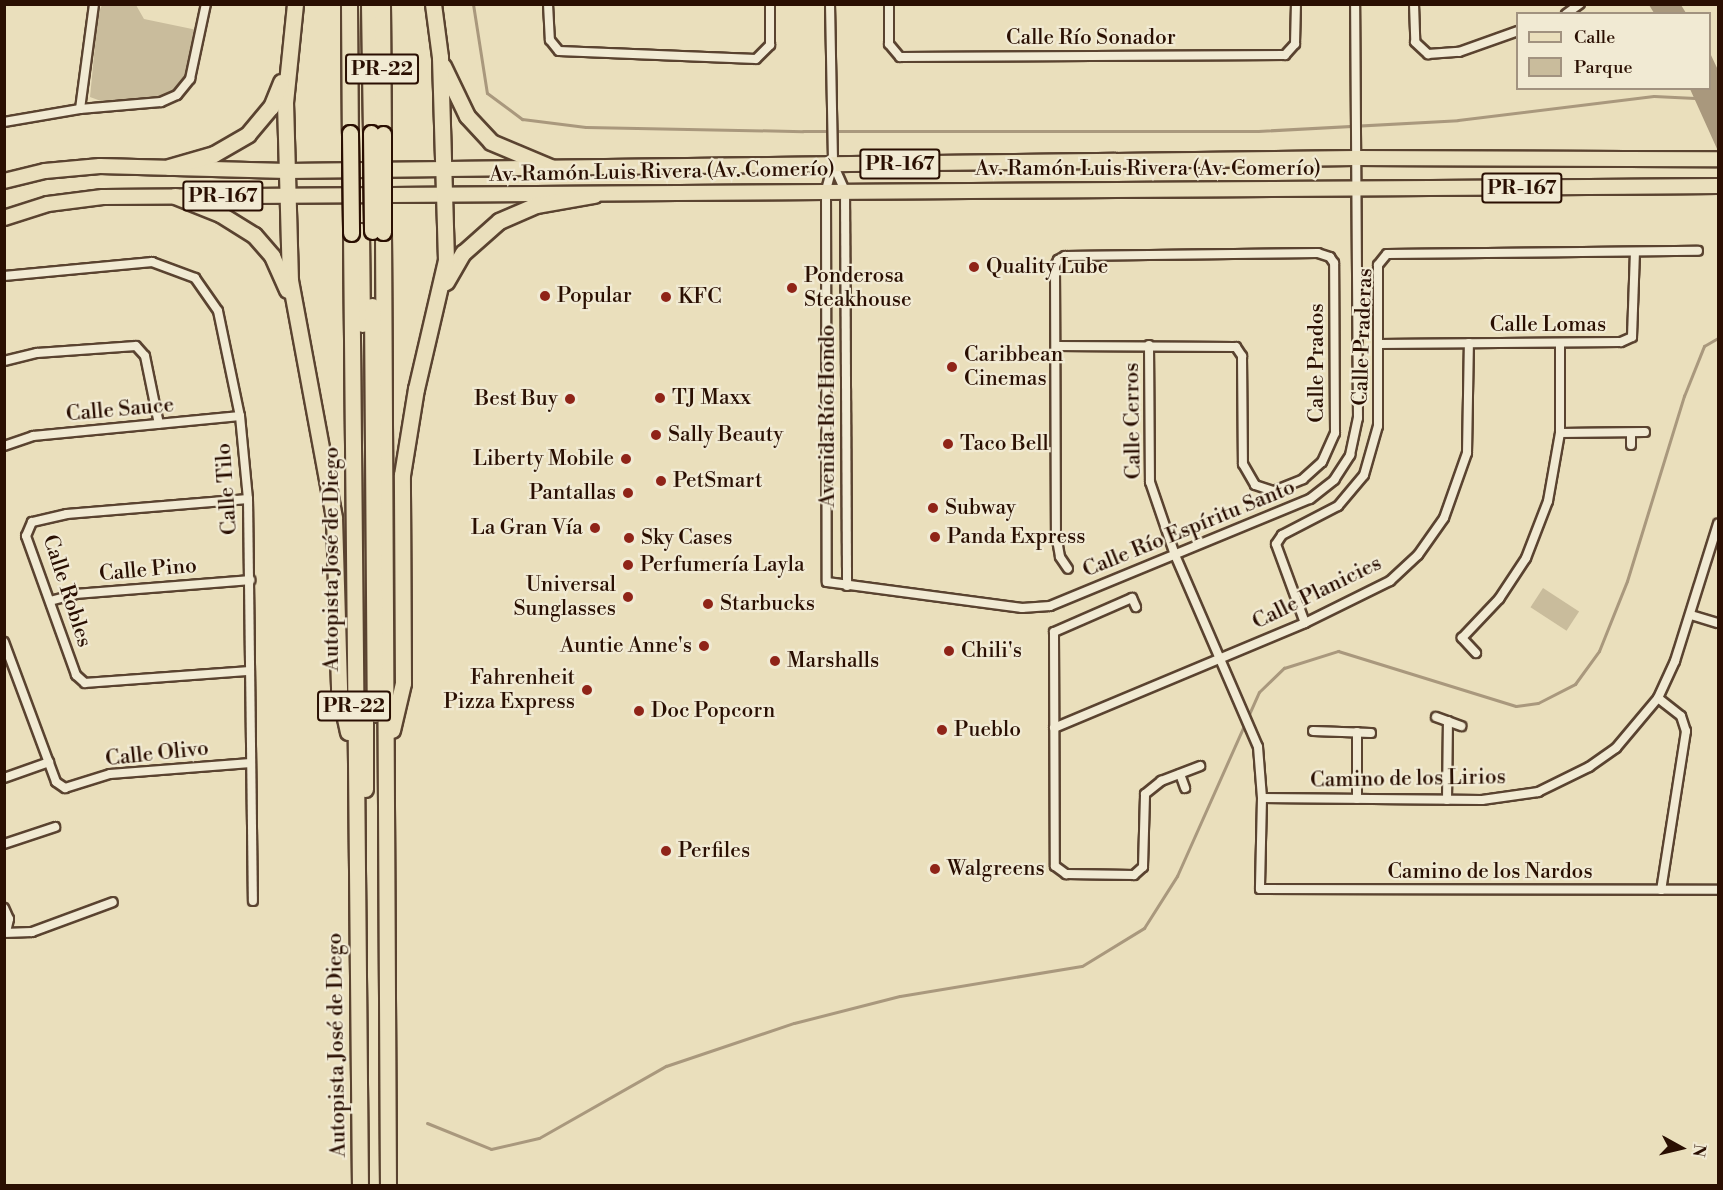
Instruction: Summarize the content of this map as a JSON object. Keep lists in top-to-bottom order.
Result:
{
  "streets": {
    "highway": ["PR-22", "Autopista José de Diego"],
    "main road": ["PR-167", "Av. Ramón Luis Rivera (Av. Comerío)"],
    "street": [
      "Calle Río Sonador",
      "Calle Lomas",
      "Calle Praderas",
      "Calle Prados",
      "Calle Sauce",
      "Avenida Río Hondo",
      "Calle Cerros",
      "Calle Tilo",
      "Calle Río Espíritu Santo",
      "Calle Pino",
      "Calle Robles",
      "Calle Planicies",
      "Calle Olivo",
      "Camino de los Lirios",
      "Camino de los Nardos"
    ]
  },
  "crossings": [
    ["Av. Ramón Luis Rivera (Av. Comerío)", "Avenida Río Hondo"],
    ["Av. Ramón Luis Rivera (Av. Comerío)", "Calle Río Espíritu Santo"],
    ["Calle Lomas", "Calle Praderas"],
    ["Calle Lomas", "Calle Planicies"],
    ["Calle Praderas", "Calle Planicies"],
    ["Calle Prados", "Calle Cerros"],
    ["Calle Sauce", "Calle Tilo"],
    ["Avenida Río Hondo", "Calle Río Espíritu Santo"],
    ["Calle Cerros", "Calle Río Espíritu Santo"],
    ["Calle Cerros", "Calle Planicies"],
    ["Calle Cerros", "Camino de los Lirios"],
    ["Calle Cerros", "Camino de los Nardos"],
    ["Calle Tilo", "Calle Pino"],
    ["Calle Tilo", "Calle Robles"],
    ["Calle Tilo", "Calle Olivo"],
    ["Calle Pino", "Calle Robles"]
  ],
  "places": [
    "Quality Lube",
    "Ponderosa Steakhouse",
    "Popular",
    "KFC",
    "Caribbean Cinemas",
    "TJ Maxx",
    "Best Buy",
    "Sally Beauty",
    "Taco Bell",
    "Liberty Mobile",
    "PetSmart",
    "Pantallas",
    "Subway",
    "La Gran Vía",
    "Panda Express",
    "Sky Cases",
    "Perfumería Layla",
    "Universal Sunglasses",
    "Starbucks",
    "Auntie Anne's",
    "Chili's",
    "Marshalls",
    "Fahrenheit Pizza Express",
    "Doc Popcorn",
    "Pueblo",
    "Perfiles",
    "Walgreens"
  ],
  "legend": ["Calle", "Parque"],
  "north": "right"
}
